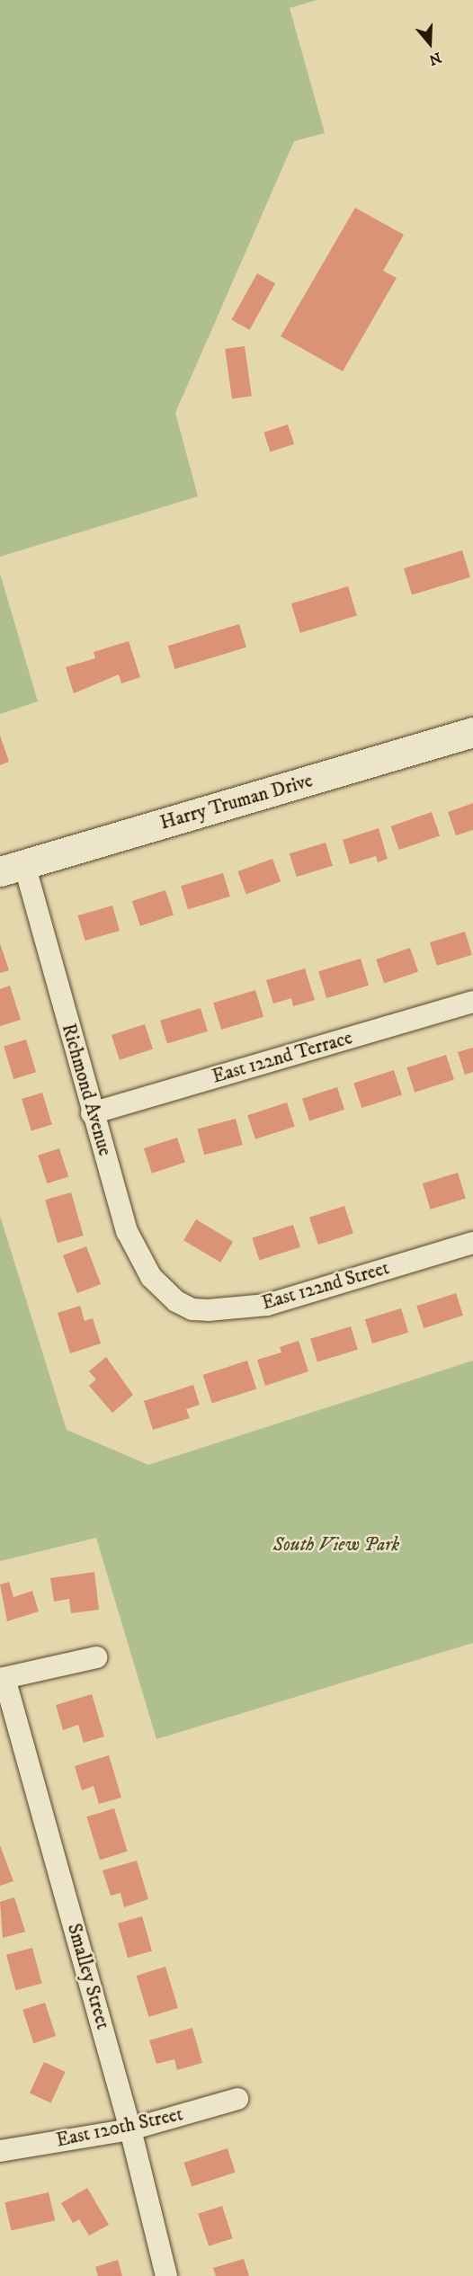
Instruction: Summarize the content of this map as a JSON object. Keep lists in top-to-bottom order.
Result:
{
  "streets": {
    "main road": ["Harry Truman Drive"],
    "street": [
      "East 122nd Terrace",
      "Richmond Avenue",
      "East 122nd Street",
      "Smalley Street",
      "East 120th Street"
    ]
  },
  "crossings": [
    ["Harry Truman Drive", "Richmond Avenue"],
    ["East 122nd Terrace", "Richmond Avenue"],
    ["Richmond Avenue", "East 122nd Street"],
    ["Smalley Street", "East 120th Street"]
  ],
  "parks": ["South View Park"],
  "north": "bottom"
}
